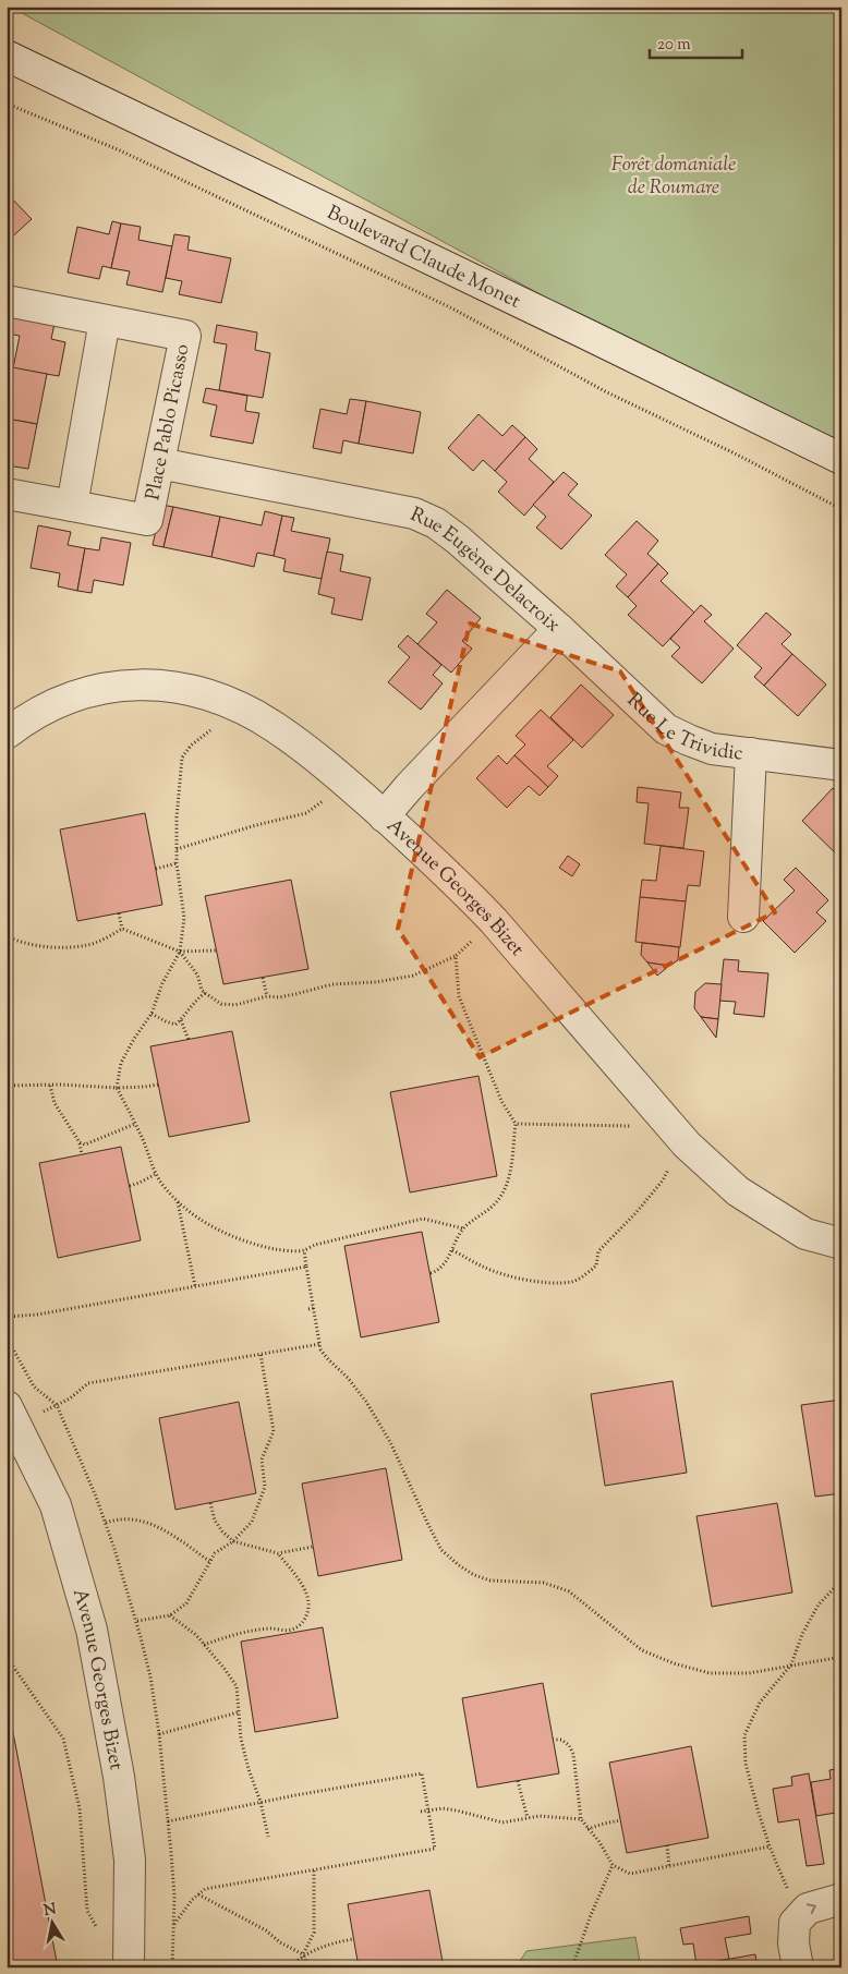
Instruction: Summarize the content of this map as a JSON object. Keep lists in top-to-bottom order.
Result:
{
  "streets": {
    "street": [
      "Boulevard Claude Monet",
      "Place Pablo Picasso",
      "Rue Eugène Delacroix",
      "Rue Le Trividic",
      "Avenue Georges Bizet"
    ]
  },
  "crossings": [
    ["Place Pablo Picasso", "Rue Eugène Delacroix"],
    ["Rue Eugène Delacroix", "Rue Le Trividic"],
    ["Rue Eugène Delacroix", "Avenue Georges Bizet"]
  ],
  "parks": ["Forêt domaniale de Roumare"],
  "scale_bar": "20 m",
  "north": "top"
}
